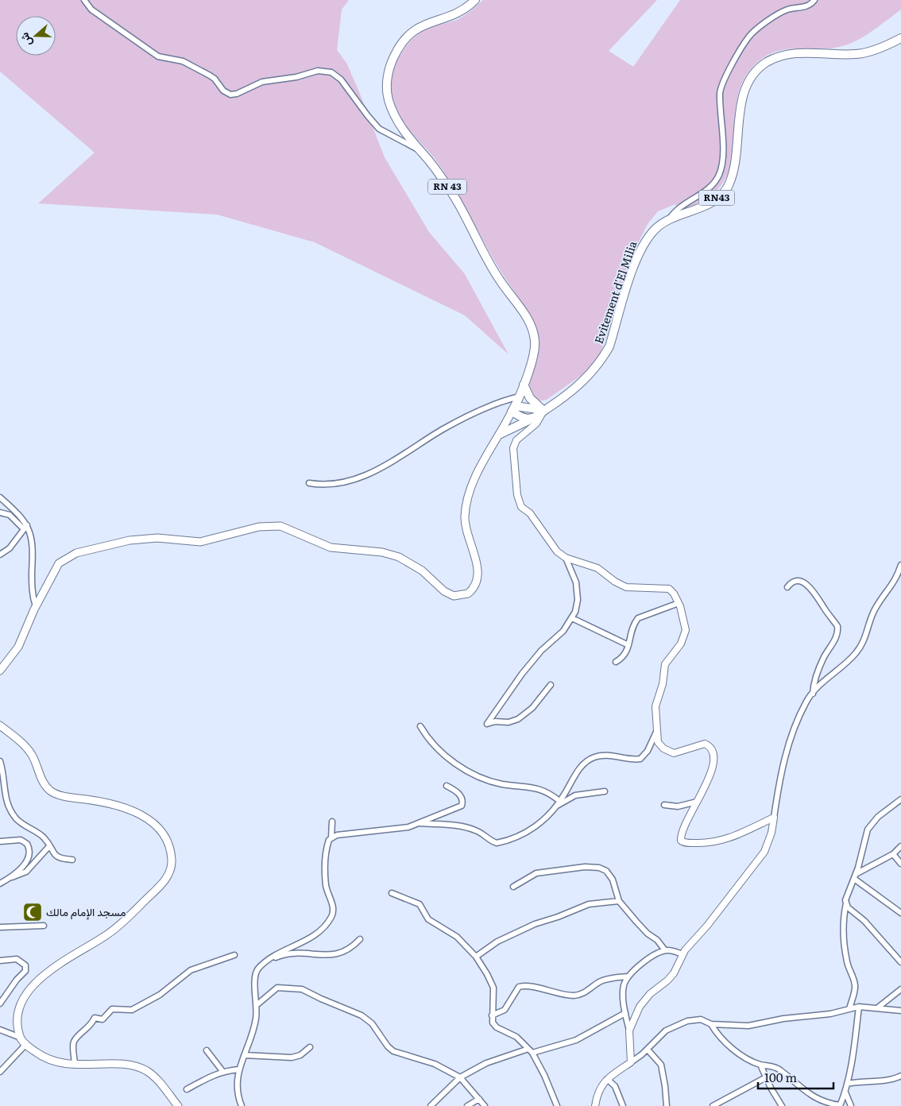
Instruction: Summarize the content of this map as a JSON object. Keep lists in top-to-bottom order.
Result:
{
  "streets": {
    "main road": ["RN 43", "RN43", "Evitement d'El Milia"]
  },
  "places": {
    "mosque": ["مسجد الإمام مالك"]
  },
  "scale_bar": "100 m",
  "north": "left"
}
